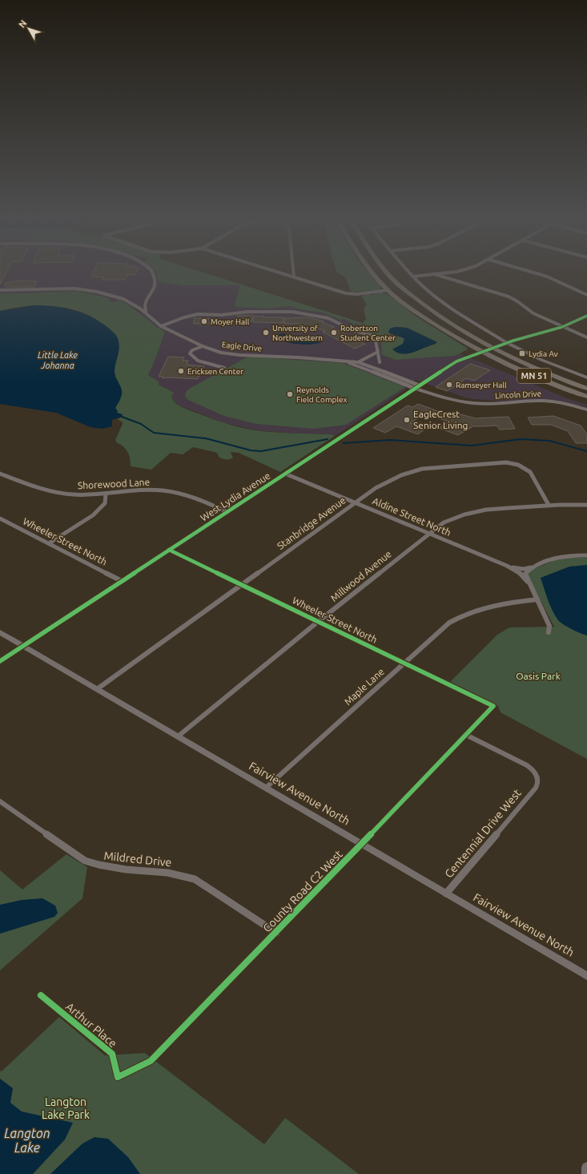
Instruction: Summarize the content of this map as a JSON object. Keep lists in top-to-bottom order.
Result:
{
  "streets": {
    "highway": ["MN 51"],
    "street": [
      "Eagle Drive",
      "Lincoln Drive",
      "Shorewood Lane",
      "West Lydia Avenue",
      "Aldine Street North",
      "Stanbridge Avenue",
      "Wheeler Street North",
      "Millwood Avenue",
      "Maple Lane",
      "Fairview Avenue North",
      "Centennial Drive West",
      "Mildred Drive",
      "County Road C2 West",
      "Arthur Place"
    ]
  },
  "crossings": [
    ["Eagle Drive", "Lincoln Drive"],
    ["Eagle Drive", "West Lydia Avenue"],
    ["MN 51", "West Lydia Avenue"],
    ["Lincoln Drive", "West Lydia Avenue"],
    ["Shorewood Lane", "West Lydia Avenue"],
    ["West Lydia Avenue", "Aldine Street North"],
    ["West Lydia Avenue", "Wheeler Street North"],
    ["West Lydia Avenue", "Fairview Avenue North"],
    ["Aldine Street North", "Stanbridge Avenue"],
    ["Aldine Street North", "Millwood Avenue"],
    ["Stanbridge Avenue", "Wheeler Street North"],
    ["Stanbridge Avenue", "Millwood Avenue"],
    ["Stanbridge Avenue", "Fairview Avenue North"],
    ["Wheeler Street North", "Millwood Avenue"],
    ["Wheeler Street North", "Maple Lane"],
    ["Wheeler Street North", "County Road C2 West"],
    ["Millwood Avenue", "Fairview Avenue North"],
    ["Maple Lane", "Fairview Avenue North"],
    ["Fairview Avenue North", "Centennial Drive West"],
    ["Fairview Avenue North", "County Road C2 West"],
    ["Centennial Drive West", "County Road C2 West"],
    ["Mildred Drive", "County Road C2 West"],
    ["County Road C2 West", "Arthur Place"]
  ],
  "water": ["Little Lake Johanna", "Langton Lake"],
  "parks": ["Oasis Park", "Langton Lake Park"],
  "places": {
    "other": [
      "Moyer Hall",
      "University of Northwestern",
      "Robertson Student Center",
      "Ericksen Center",
      "Ramseyer Hall",
      "Reynolds Field Complex",
      "EagleCrest Senior Living"
    ],
    "transit": ["Lydia Av"]
  },
  "north": "top left"
}
